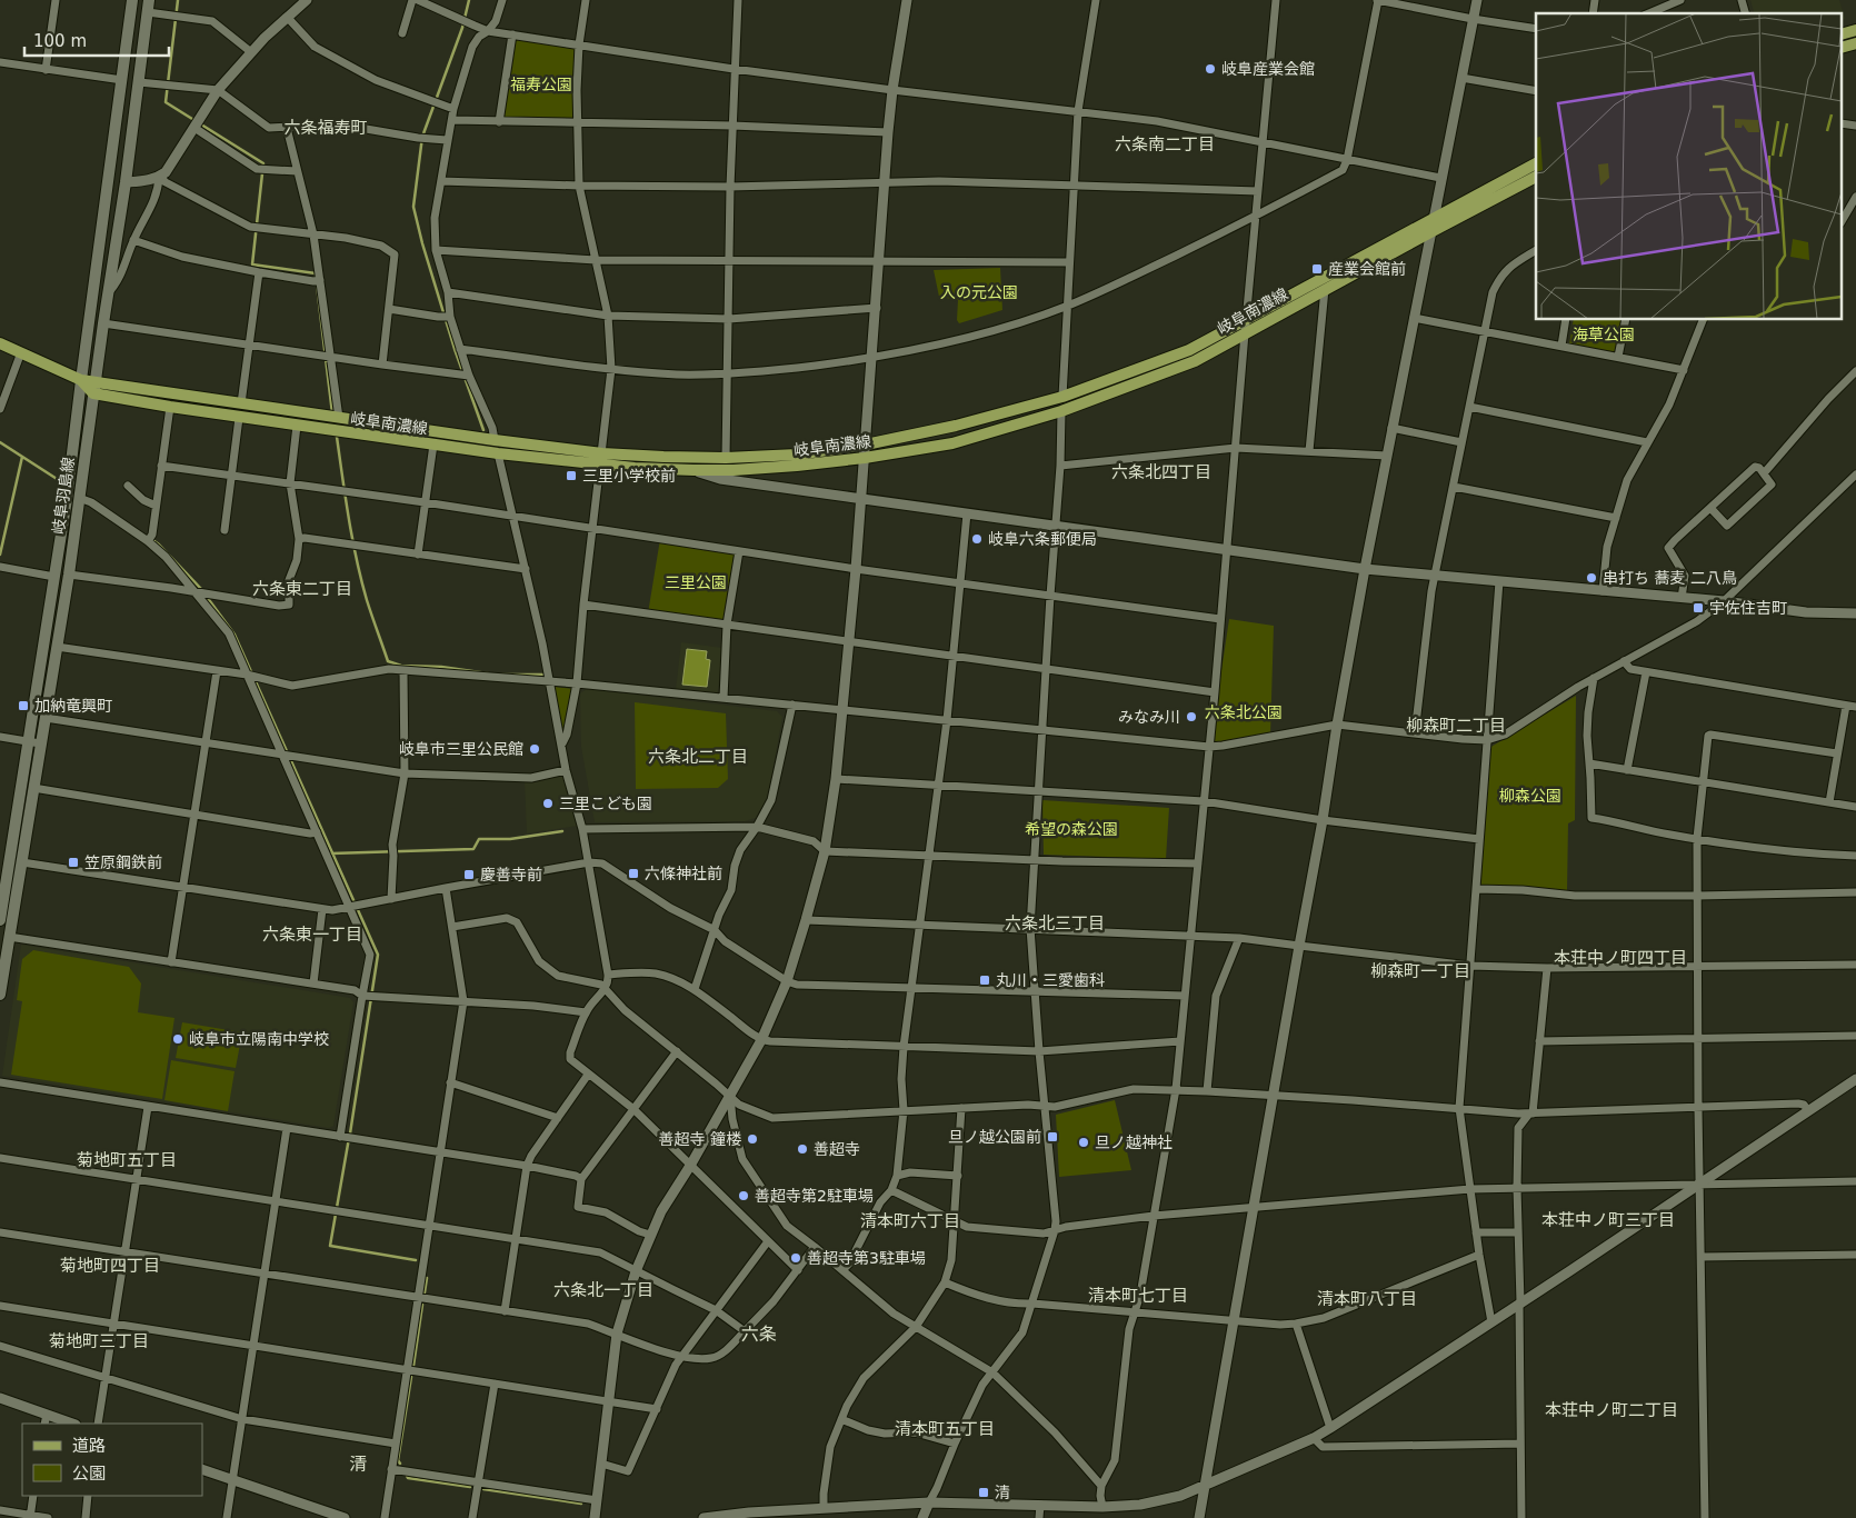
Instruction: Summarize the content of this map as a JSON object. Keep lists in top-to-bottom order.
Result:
{
  "streets": {
    "main road": ["岐阜南濃線", "岐阜羽島線"]
  },
  "crossings": [
    ["岐阜南濃線", "岐阜羽島線"]
  ],
  "districts": [
    "六条福寿町",
    "六条南二丁目",
    "六条北四丁目",
    "六条東二丁目",
    "柳森町二丁目",
    "六条北二丁目",
    "六条北三丁目",
    "六条東一丁目",
    "本荘中ノ町四丁目",
    "柳森町一丁目",
    "菊地町五丁目",
    "本荘中ノ町三丁目",
    "清本町六丁目",
    "菊地町四丁目",
    "六条北一丁目",
    "清本町七丁目",
    "清本町八丁目",
    "六条",
    "菊地町三丁目",
    "本荘中ノ町二丁目",
    "清本町五丁目",
    "清"
  ],
  "parks": [
    "福寿公園",
    "入の元公園",
    "海草公園",
    "三里公園",
    "六条北公園",
    "柳森公園",
    "希望の森公園"
  ],
  "places": {
    "other": [
      "岐阜産業会館",
      "岐阜六条郵便局",
      "串打ち 蕎麦 二八鳥",
      "みなみ川",
      "岐阜市三里公民館",
      "三里こども園",
      "岐阜市立陽南中学校",
      "善超寺 鐘楼",
      "旦ノ越神社",
      "善超寺",
      "善超寺第2駐車場",
      "善超寺第3駐車場"
    ],
    "transit": [
      "産業会館前",
      "三里小学校前",
      "宇佐住吉町",
      "加納竜興町",
      "笠原鋼鉄前",
      "六條神社前",
      "慶善寺前",
      "丸川・三愛歯科",
      "旦ノ越公園前",
      "清"
    ]
  },
  "legend": ["道路", "公園"],
  "scale_bar": "100 m"
}
